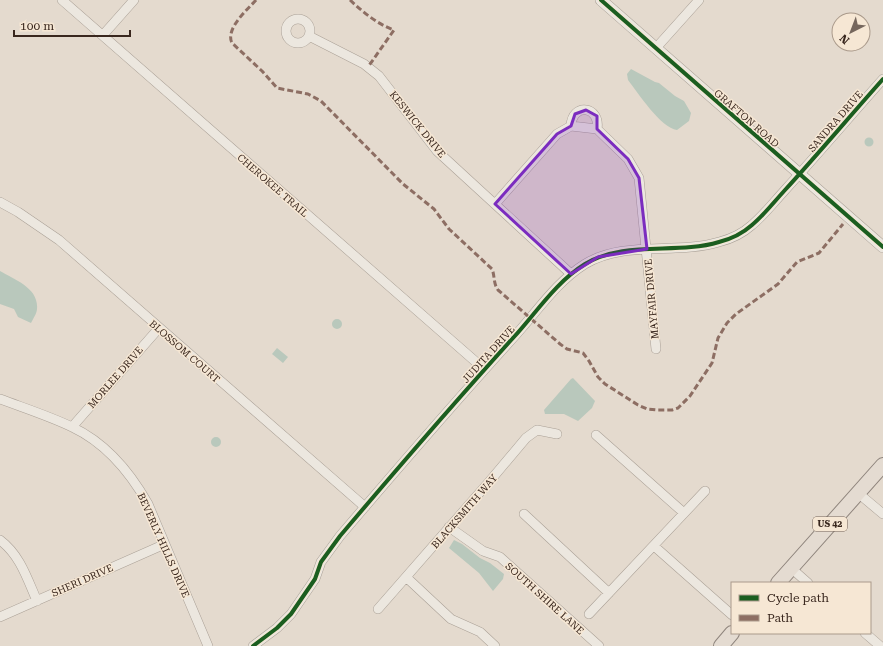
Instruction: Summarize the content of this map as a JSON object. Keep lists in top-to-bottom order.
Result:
{
  "streets": {
    "main road": ["US 42"],
    "street": [
      "GRAFTON ROAD",
      "SANDRA DRIVE",
      "KESWICK DRIVE",
      "CHEROKEE TRAIL",
      "MAYFAIR DRIVE",
      "BLOSSOM COURT",
      "JUDITA DRIVE",
      "MORLEE DRIVE",
      "BLACKSMITH WAY",
      "BEVERLY HILLS DRIVE",
      "SHERI DRIVE",
      "SOUTH SHIRE LANE"
    ]
  },
  "crossings": [
    ["GRAFTON ROAD", "SANDRA DRIVE"],
    ["GRAFTON ROAD", "JUDITA DRIVE"],
    ["SANDRA DRIVE", "JUDITA DRIVE"],
    ["KESWICK DRIVE", "JUDITA DRIVE"],
    ["CHEROKEE TRAIL", "JUDITA DRIVE"],
    ["MAYFAIR DRIVE", "JUDITA DRIVE"],
    ["BLOSSOM COURT", "JUDITA DRIVE"],
    ["BLOSSOM COURT", "MORLEE DRIVE"],
    ["MORLEE DRIVE", "BEVERLY HILLS DRIVE"],
    ["BLACKSMITH WAY", "SOUTH SHIRE LANE"],
    ["BEVERLY HILLS DRIVE", "SHERI DRIVE"]
  ],
  "legend": ["Cycle path", "Path"],
  "scale_bar": "100 m",
  "north": "bottom left"
}
